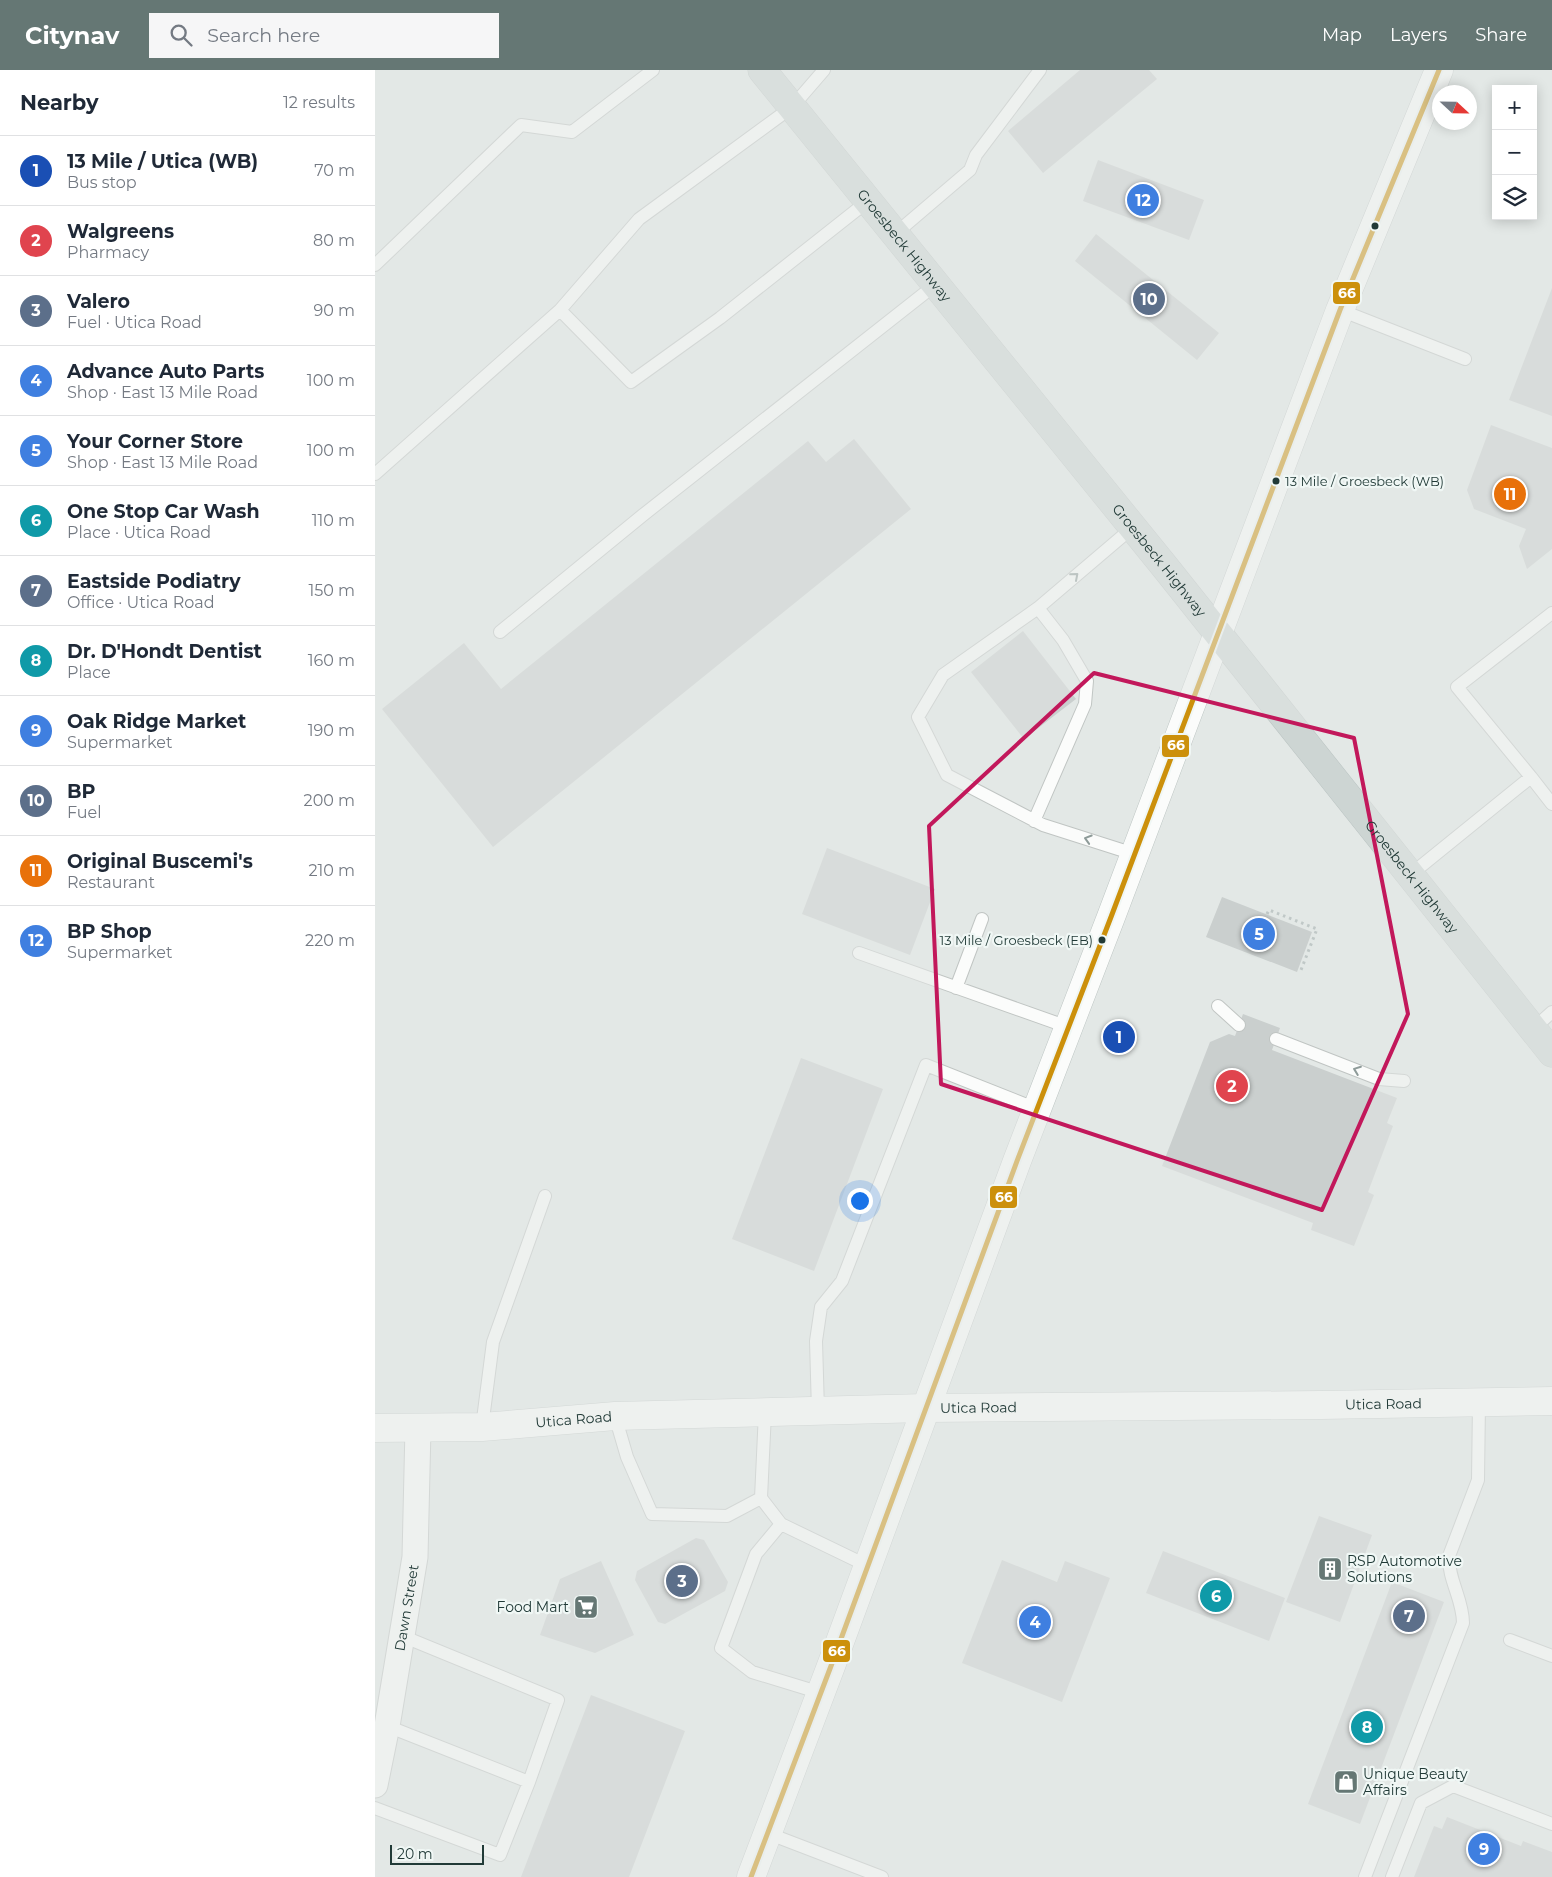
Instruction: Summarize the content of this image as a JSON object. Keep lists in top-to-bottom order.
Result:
{
  "streets": {
    "main road": ["Groesbeck Highway", "Utica Road"],
    "street": ["Dawn Street"]
  },
  "crossings": [
    ["Utica Road", "Dawn Street"]
  ],
  "places": {
    "other": ["13 Mile / Groesbeck (WB)", "13 Mile / Groesbeck (EB)"],
    "building": ["RSP Automotive Solutions"],
    "supermarket": ["Food Mart"],
    "shop": ["Unique Beauty Affairs"]
  },
  "lines": ["transit line 66"],
  "scale_bar": "20 m",
  "north": "right",
  "page": {
    "header": "Citynav",
    "search": "Search here",
    "nav": ["Map", "Layers", "Share"],
    "heading": ["Nearby", "12 results"],
    "map_buttons": ["+", "−"],
    "list": [
      {
        "mark": "1",
        "name": "13 Mile / Utica (WB)",
        "note": "Bus stop",
        "value": "70 m"
      },
      {
        "mark": "2",
        "name": "Walgreens",
        "note": "Pharmacy",
        "value": "80 m"
      },
      {
        "mark": "3",
        "name": "Valero",
        "note": "Fuel · Utica Road",
        "value": "90 m"
      },
      {
        "mark": "4",
        "name": "Advance Auto Parts",
        "note": "Shop · East 13 Mile Road",
        "value": "100 m"
      },
      {
        "mark": "5",
        "name": "Your Corner Store",
        "note": "Shop · East 13 Mile Road",
        "value": "100 m"
      },
      {
        "mark": "6",
        "name": "One Stop Car Wash",
        "note": "Place · Utica Road",
        "value": "110 m"
      },
      {
        "mark": "7",
        "name": "Eastside Podiatry",
        "note": "Office · Utica Road",
        "value": "150 m"
      },
      {
        "mark": "8",
        "name": "Dr. D'Hondt Dentist",
        "note": "Place",
        "value": "160 m"
      },
      {
        "mark": "9",
        "name": "Oak Ridge Market",
        "note": "Supermarket",
        "value": "190 m"
      },
      {
        "mark": "10",
        "name": "BP",
        "note": "Fuel",
        "value": "200 m"
      },
      {
        "mark": "11",
        "name": "Original Buscemi's",
        "note": "Restaurant",
        "value": "210 m"
      },
      {
        "mark": "12",
        "name": "BP Shop",
        "note": "Supermarket",
        "value": "220 m"
      }
    ],
    "pins": [
      "12",
      "10",
      "11",
      "5",
      "1",
      "2",
      "3",
      "6",
      "7",
      "4",
      "8",
      "9"
    ],
    "scale": "20 m"
  }
}
